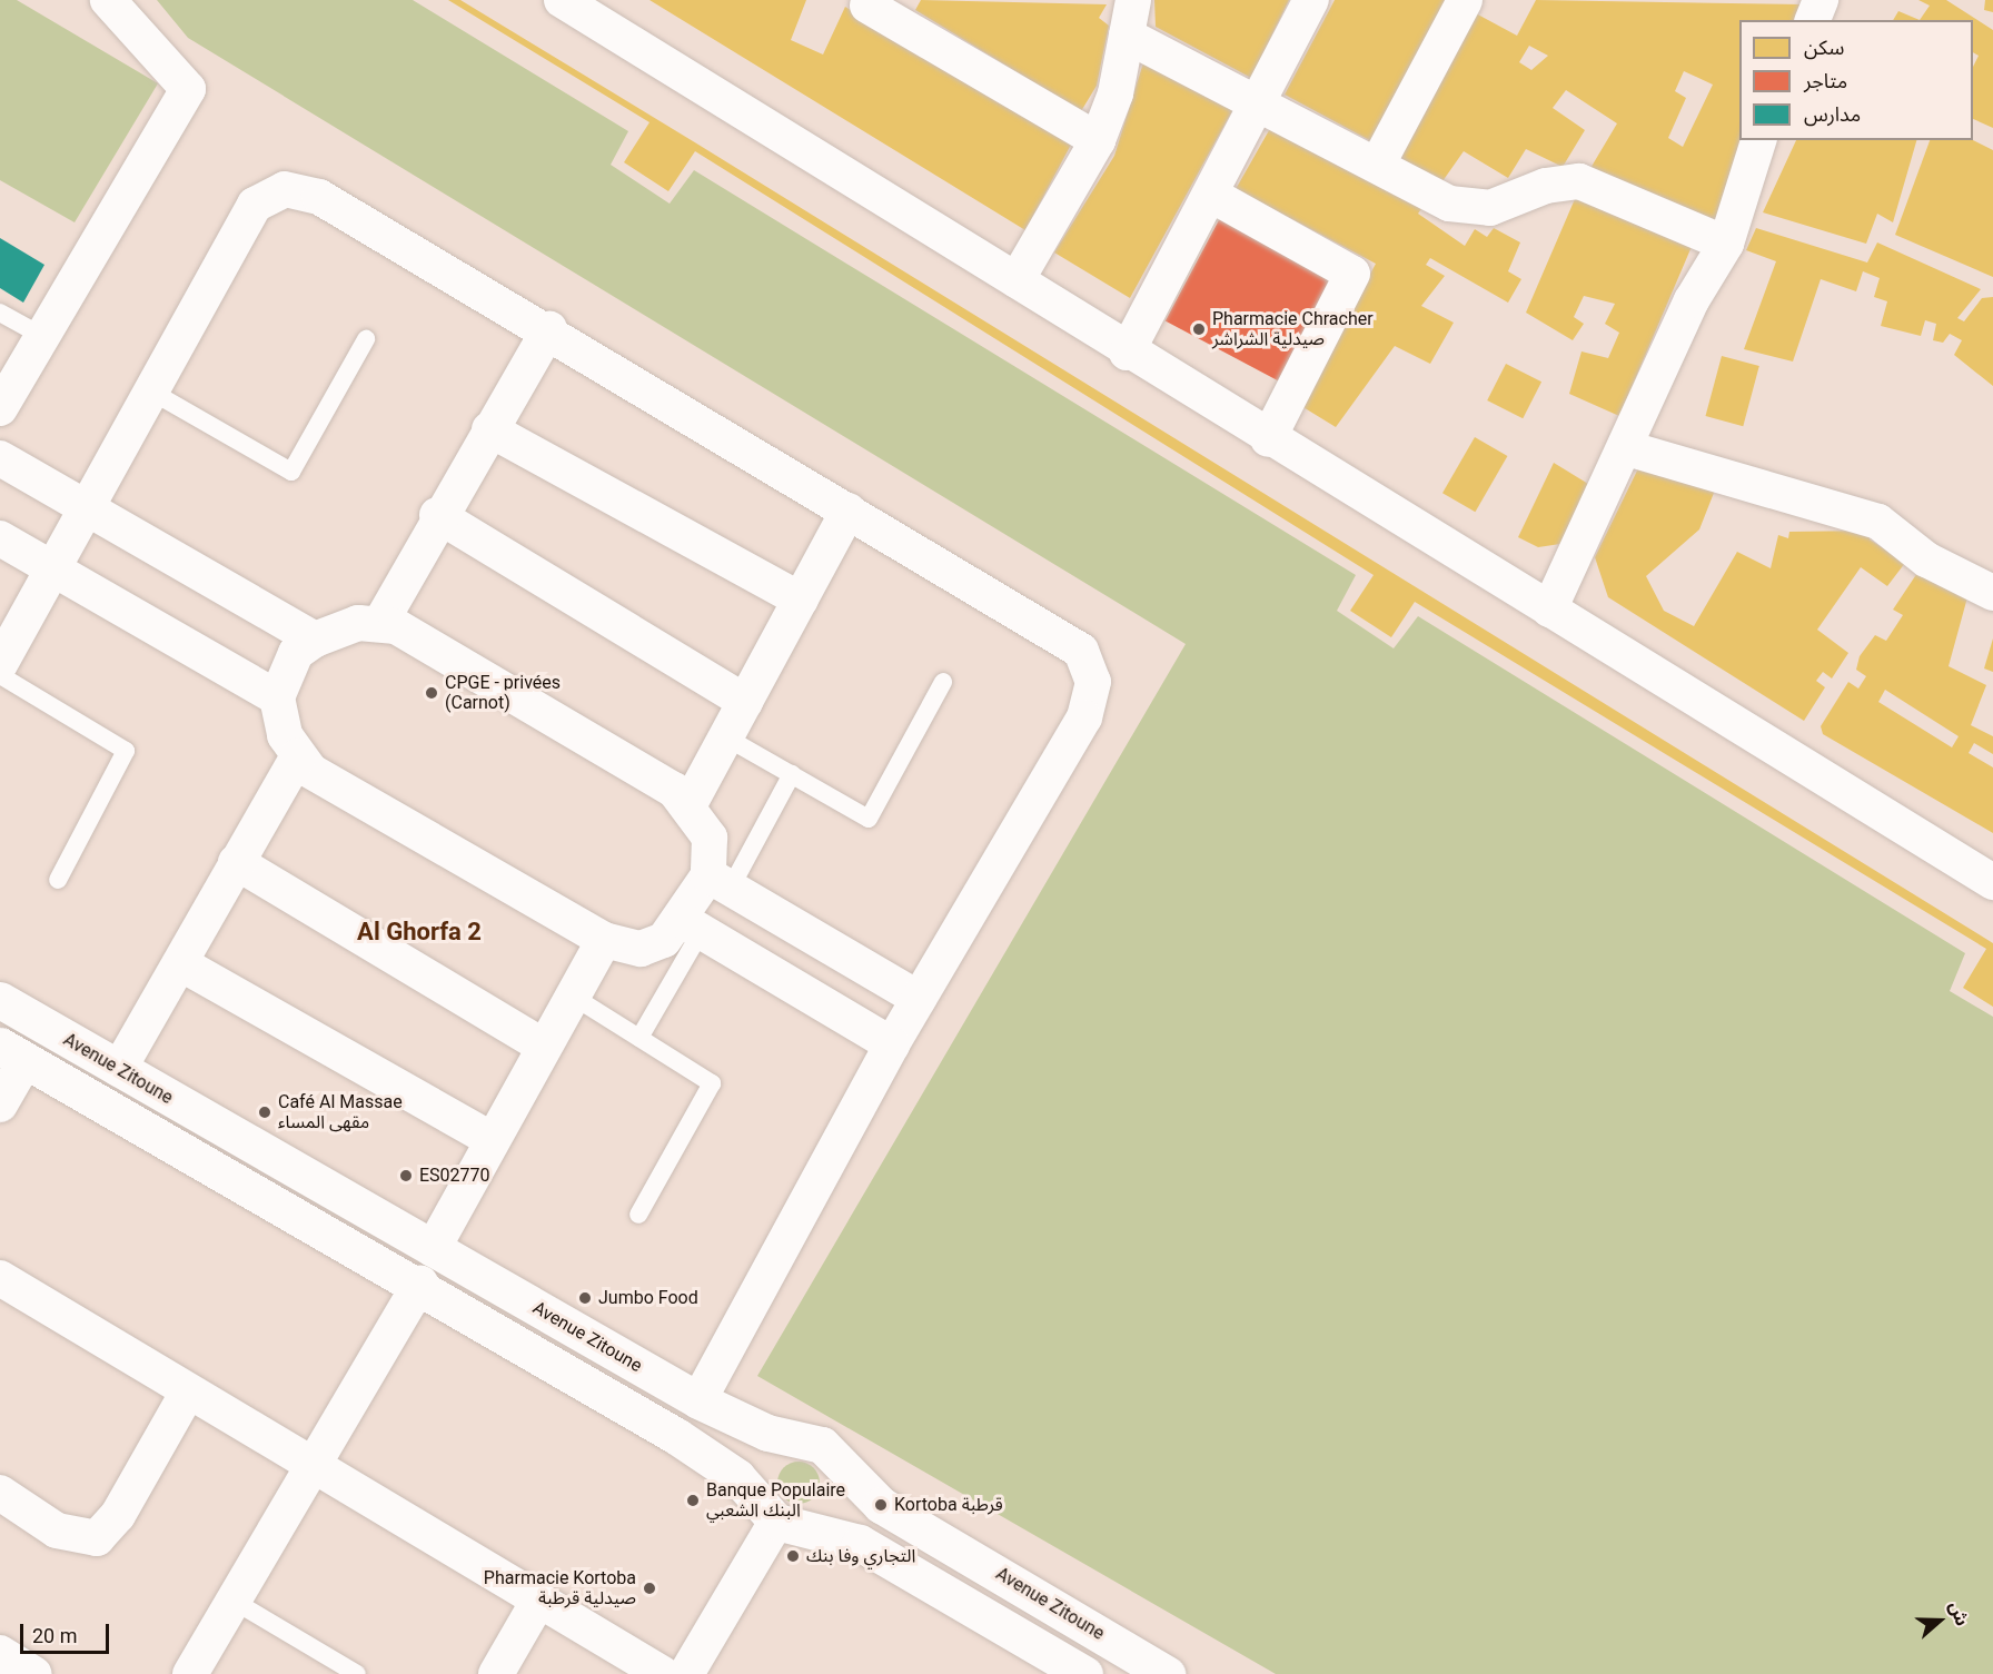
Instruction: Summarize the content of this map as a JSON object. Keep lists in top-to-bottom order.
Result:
{
  "streets": {
    "main road": ["Avenue Zitoune"]
  },
  "districts": ["Al Ghorfa 2"],
  "places": [
    "Pharmacie Chracher صيدلية الشراشر",
    "CPGE - privées (Carnot)",
    "Café Al Massae مقهى المساء",
    "ES02770",
    "Jumbo Food",
    "Banque Populaire البنك الشعبي",
    "Kortoba قرطبة",
    "التجاري وفا بنك",
    "Pharmacie Kortoba صيدلية قرطبة"
  ],
  "legend": ["سكن", "متاجر", "مدارس"],
  "scale_bar": "20 m",
  "north": "right"
}
